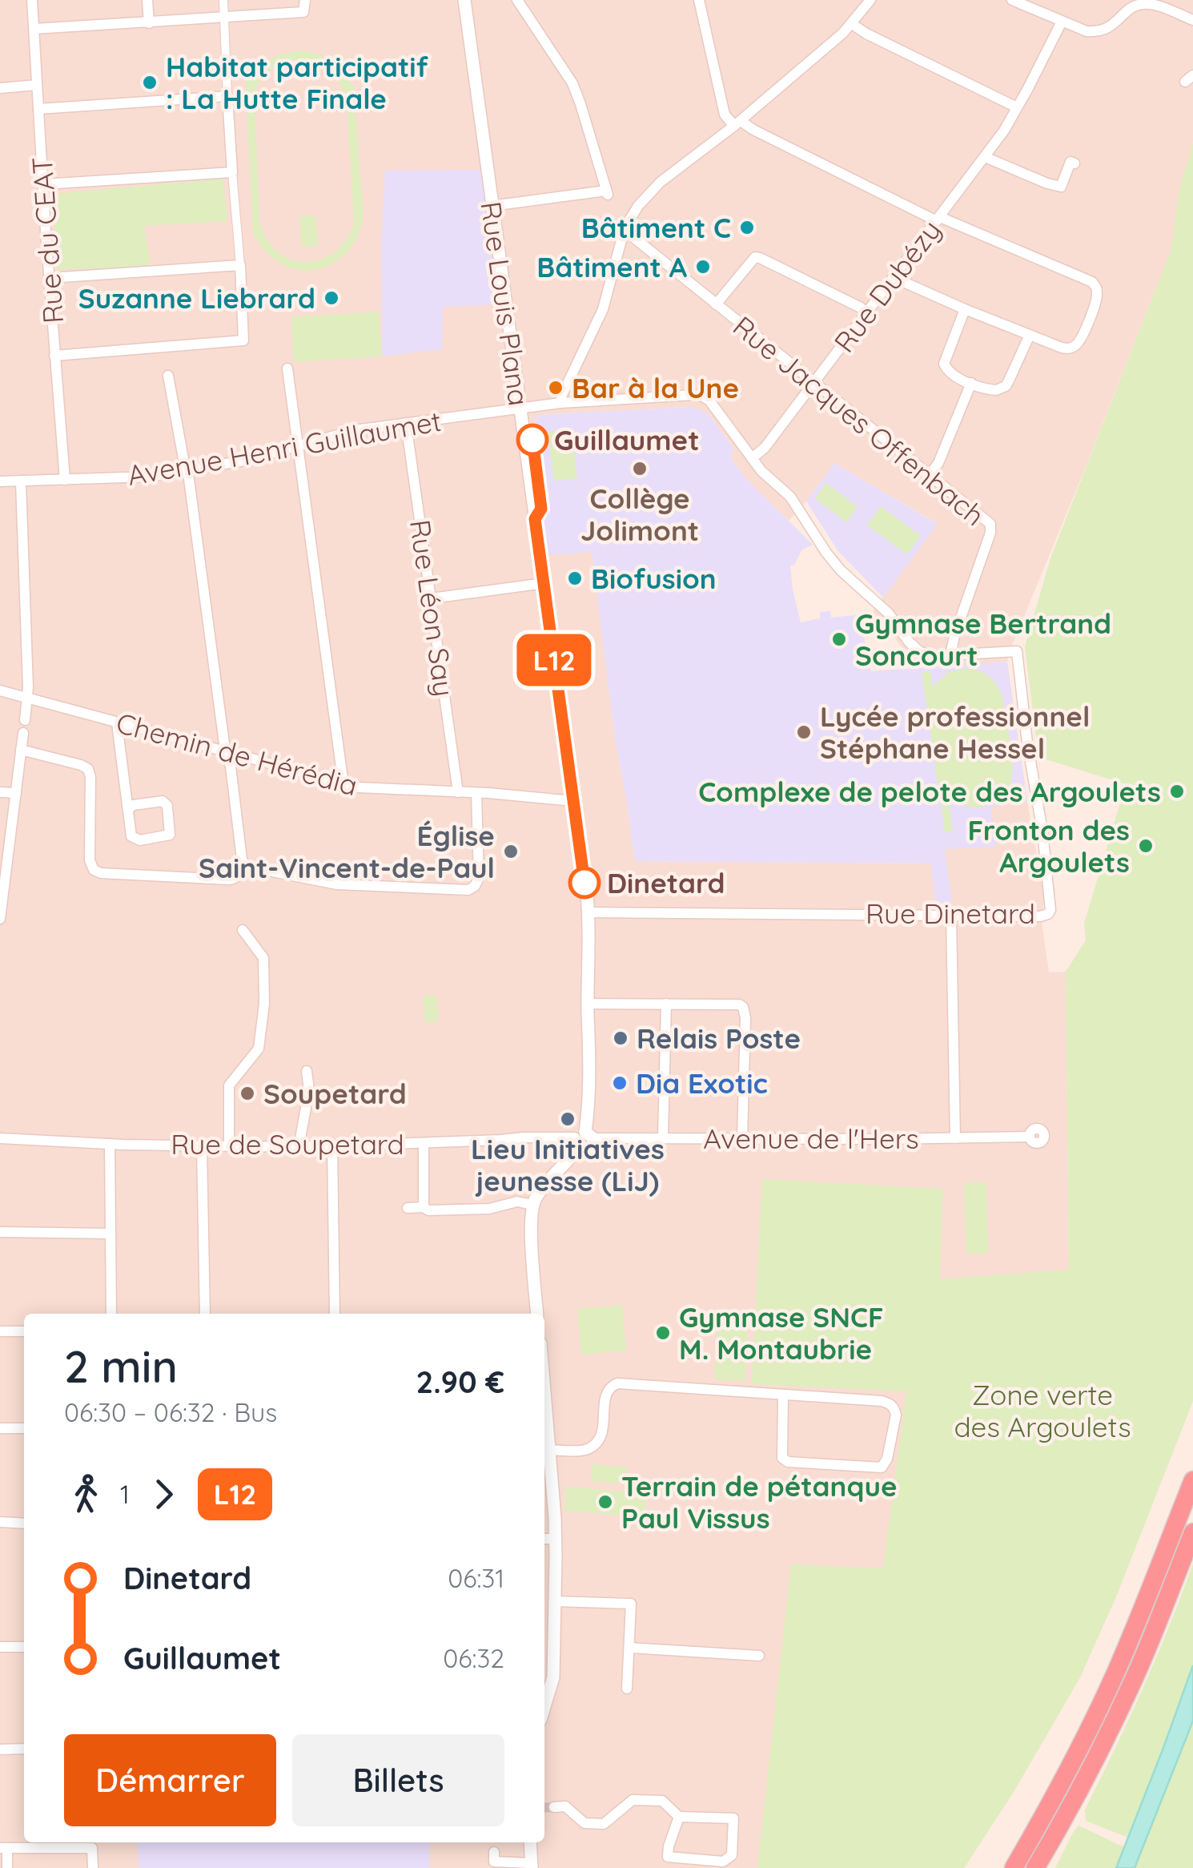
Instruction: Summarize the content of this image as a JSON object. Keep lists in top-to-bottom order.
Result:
{
  "streets": {
    "street": [
      "Rue du CEAT",
      "Rue Dubézy",
      "Rue Louis Plana",
      "Rue Jacques Offenbach",
      "Avenue Henri Guillaumet",
      "Rue Léon Say",
      "Chemin de Hérédia",
      "Rue Dinetard",
      "Avenue de l'Hers",
      "Rue de Soupetard"
    ]
  },
  "crossings": [
    ["Rue du CEAT", "Avenue Henri Guillaumet"],
    ["Rue Dubézy", "Rue Jacques Offenbach"],
    ["Rue Dubézy", "Avenue Henri Guillaumet"],
    ["Rue Louis Plana", "Avenue Henri Guillaumet"],
    ["Rue Louis Plana", "Chemin de Hérédia"],
    ["Rue Louis Plana", "Rue Dinetard"],
    ["Rue Louis Plana", "Avenue de l'Hers"],
    ["Rue Louis Plana", "Rue de Soupetard"],
    ["Rue Jacques Offenbach", "Rue Dinetard"],
    ["Avenue Henri Guillaumet", "Rue Léon Say"],
    ["Rue Léon Say", "Chemin de Hérédia"],
    ["Avenue de l'Hers", "Rue de Soupetard"]
  ],
  "parks": ["Zone verte des Argoulets"],
  "places": [
    "Habitat participatif : La Hutte Finale",
    "Bâtiment C",
    "Bâtiment A",
    "Suzanne Liebrard",
    "Bar à la Une",
    "Guillaumet",
    "Collège Jolimont",
    "Biofusion",
    "Gymnase Bertrand Soncourt",
    "Lycée professionnel Stéphane Hessel",
    "Complexe de pelote des Argoulets",
    "Fronton des Argoulets",
    "Église Saint-Vincent-de-Paul",
    "Dinetard",
    "Relais Poste",
    "Dia Exotic",
    "Soupetard",
    "Lieu Initiatives jeunesse (LiJ)",
    "Gymnase SNCF M. Montaubrie",
    "Terrain de pétanque Paul Vissus"
  ],
  "lines": ["bus line L12"],
  "page": {
    "on_map": "L12",
    "heading": ["2 min", "06:30 – 06:32 · Bus", "2.90 €"],
    "legs": ["1", "L12"],
    "list": [
      {
        "name": "Dinetard",
        "value": "06:31"
      },
      {
        "name": "Guillaumet",
        "value": "06:32"
      }
    ],
    "buttons": ["Démarrer", "Billets"]
  }
}
